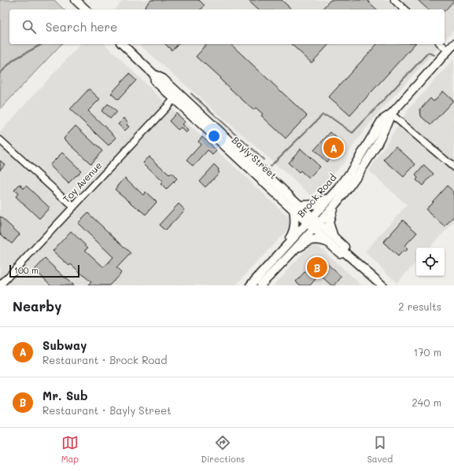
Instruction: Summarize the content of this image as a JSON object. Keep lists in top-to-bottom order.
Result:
{
  "streets": {
    "main road": ["Bayly Street", "Brock Road"],
    "street": ["Toy Avenue"]
  },
  "crossings": [
    ["Bayly Street", "Toy Avenue"],
    ["Bayly Street", "Brock Road"]
  ],
  "scale_bar": "100 m",
  "page": {
    "search": "Search here",
    "pins": ["A", "B"],
    "scale": "100 m",
    "heading": ["Nearby", "2 results"],
    "list": [
      {
        "mark": "A",
        "name": "Subway",
        "note": "Restaurant · Brock Road",
        "value": "170 m"
      },
      {
        "mark": "B",
        "name": "Mr. Sub",
        "note": "Restaurant · Bayly Street",
        "value": "240 m"
      }
    ],
    "nav": ["Map", "Directions", "Saved"]
  }
}
